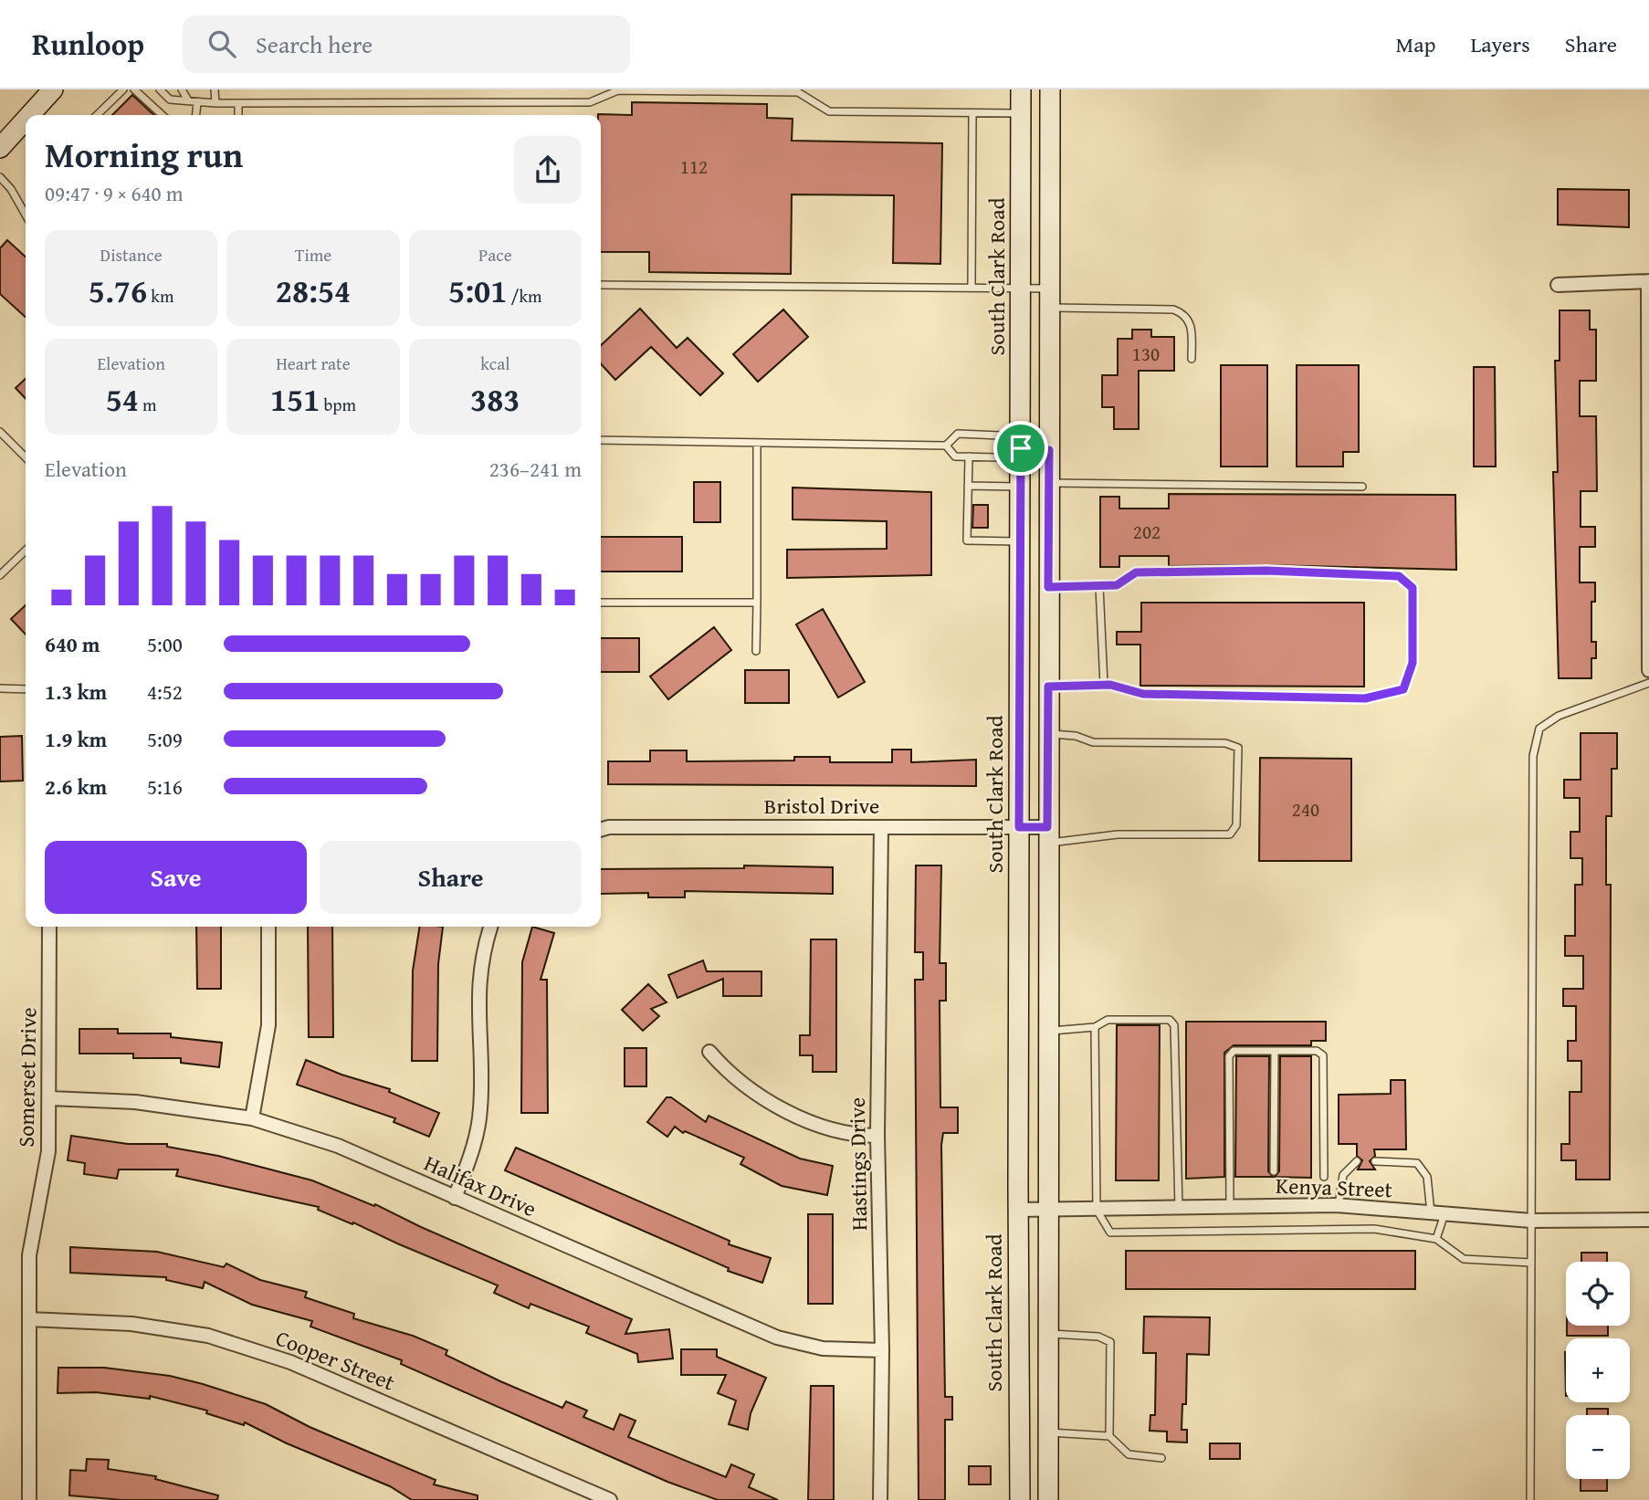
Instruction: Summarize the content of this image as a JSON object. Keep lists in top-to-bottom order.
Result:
{
  "streets": {
    "main road": ["South Clark Road"],
    "street": [
      "Bristol Drive",
      "Somerset Drive",
      "Hastings Drive",
      "Halifax Drive",
      "Kenya Street",
      "Cooper Street"
    ]
  },
  "crossings": [
    ["South Clark Road", "Bristol Drive"],
    ["South Clark Road", "Kenya Street"],
    ["Bristol Drive", "Hastings Drive"],
    ["Somerset Drive", "Halifax Drive"],
    ["Somerset Drive", "Cooper Street"],
    ["Hastings Drive", "Halifax Drive"]
  ],
  "house_numbers": [
    "112",
    "130",
    "202",
    "240"
  ],
  "page": {
    "header": "Runloop",
    "search": "Search here",
    "nav": ["Map", "Layers", "Share"],
    "heading": ["Morning run", "09:47 · 9 × 640 m"],
    "stats": [
      ["Distance", "5.76 km"],
      ["Time", "28:54"],
      ["Pace", "5:01 /km"],
      ["Elevation", "54 m"],
      ["Heart rate", "151 bpm"],
      ["kcal", "383"]
    ],
    "chart": ["Elevation", "236–241 m"],
    "list": [
      {
        "name": "640 m",
        "note": "5:00"
      },
      {
        "name": "1.3 km",
        "note": "4:52"
      },
      {
        "name": "1.9 km",
        "note": "5:09"
      },
      {
        "name": "2.6 km",
        "note": "5:16"
      }
    ],
    "buttons": ["Save", "Share"],
    "map_buttons": ["+", "−"]
  }
}
